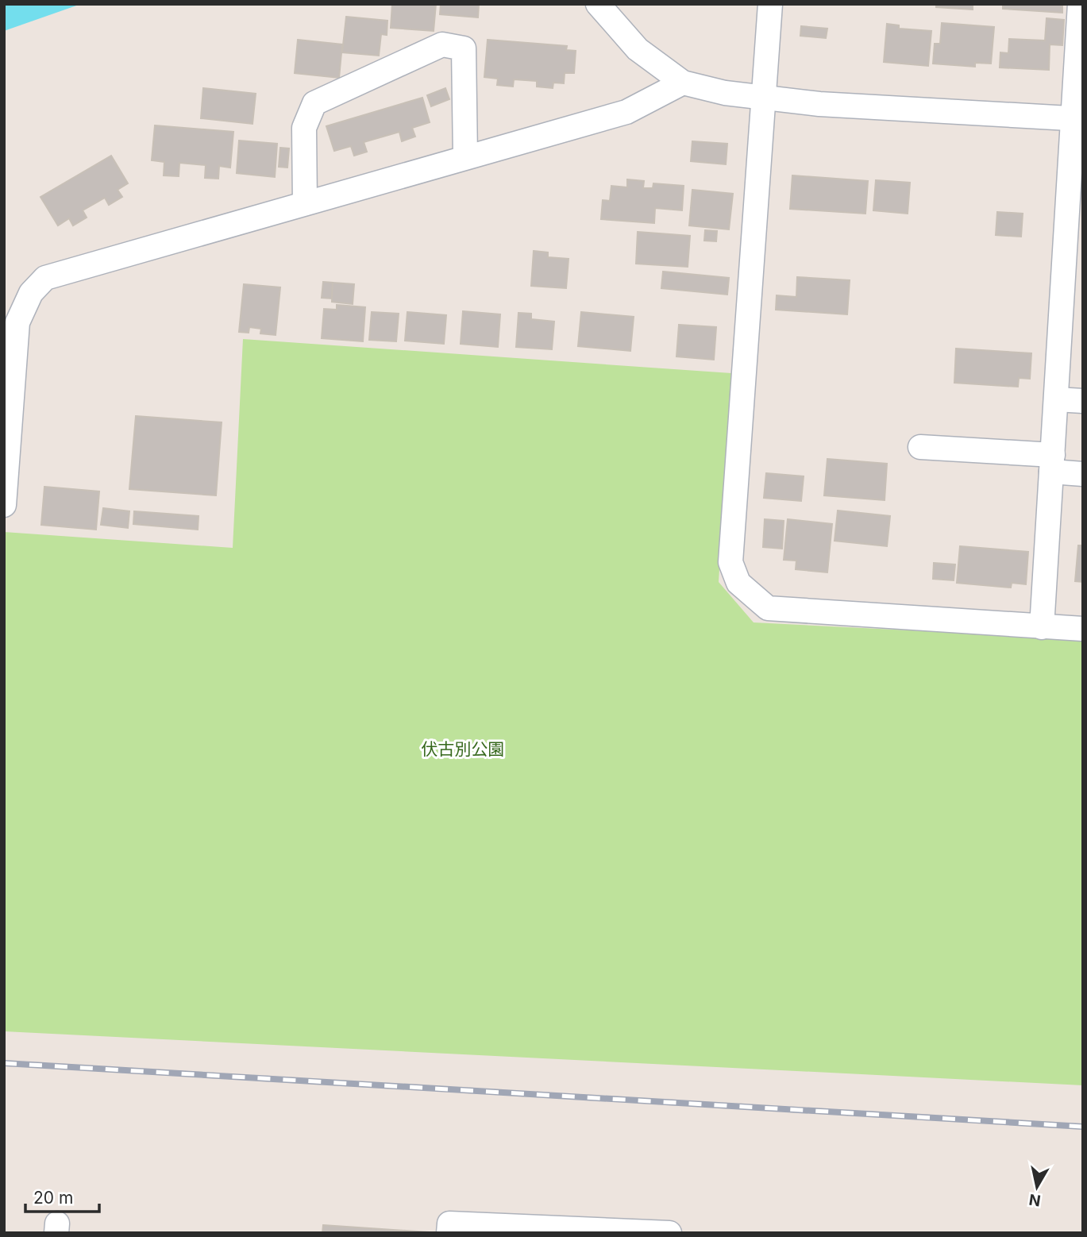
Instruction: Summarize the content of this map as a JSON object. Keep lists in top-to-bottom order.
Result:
{
  "parks": ["伏古別公園"],
  "scale_bar": "20 m",
  "north": "bottom"
}
